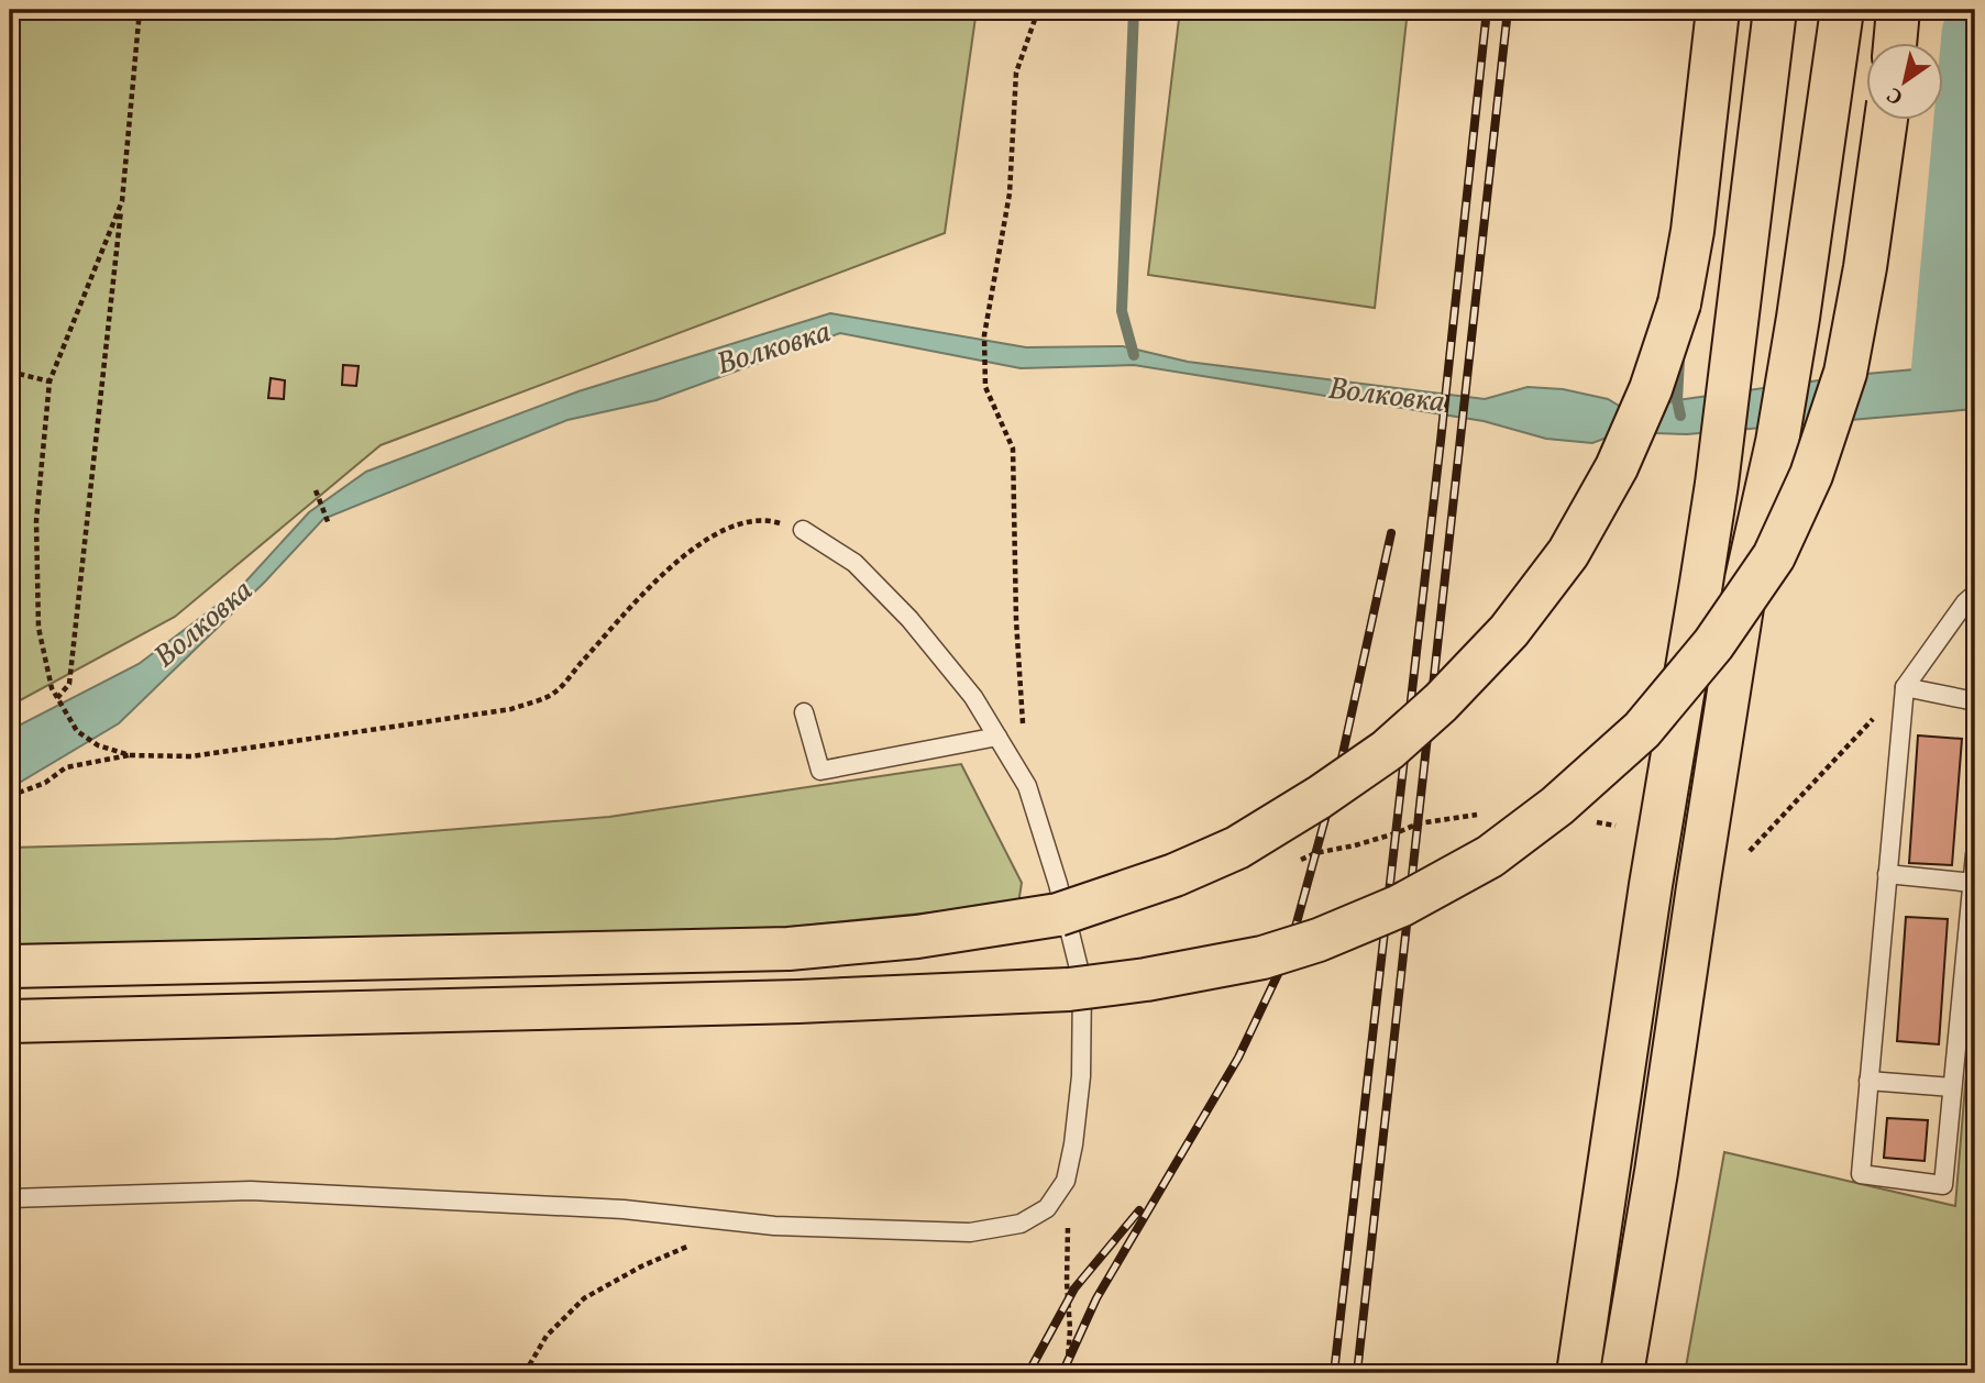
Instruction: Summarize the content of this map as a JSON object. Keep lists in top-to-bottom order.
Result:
{
  "water": ["Волковка"],
  "north": "bottom left"
}
